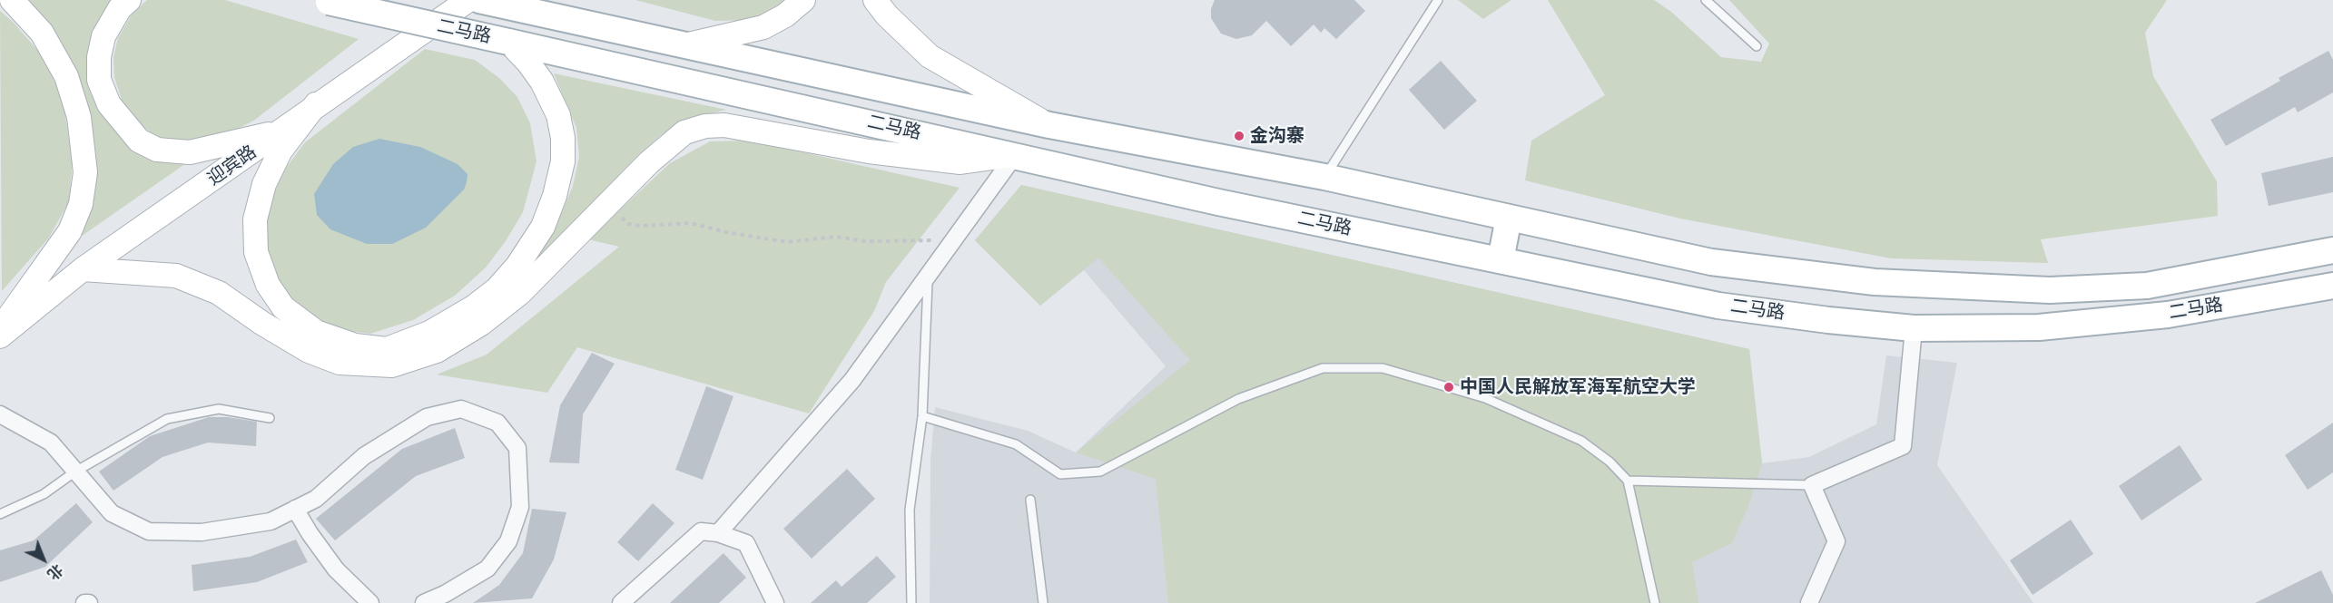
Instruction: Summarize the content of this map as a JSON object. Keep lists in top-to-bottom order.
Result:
{
  "streets": {
    "main road": ["二马路", "迎宾路"]
  },
  "places": ["金沟寨", "中国人民解放军海军航空大学"],
  "north": "bottom right"
}
